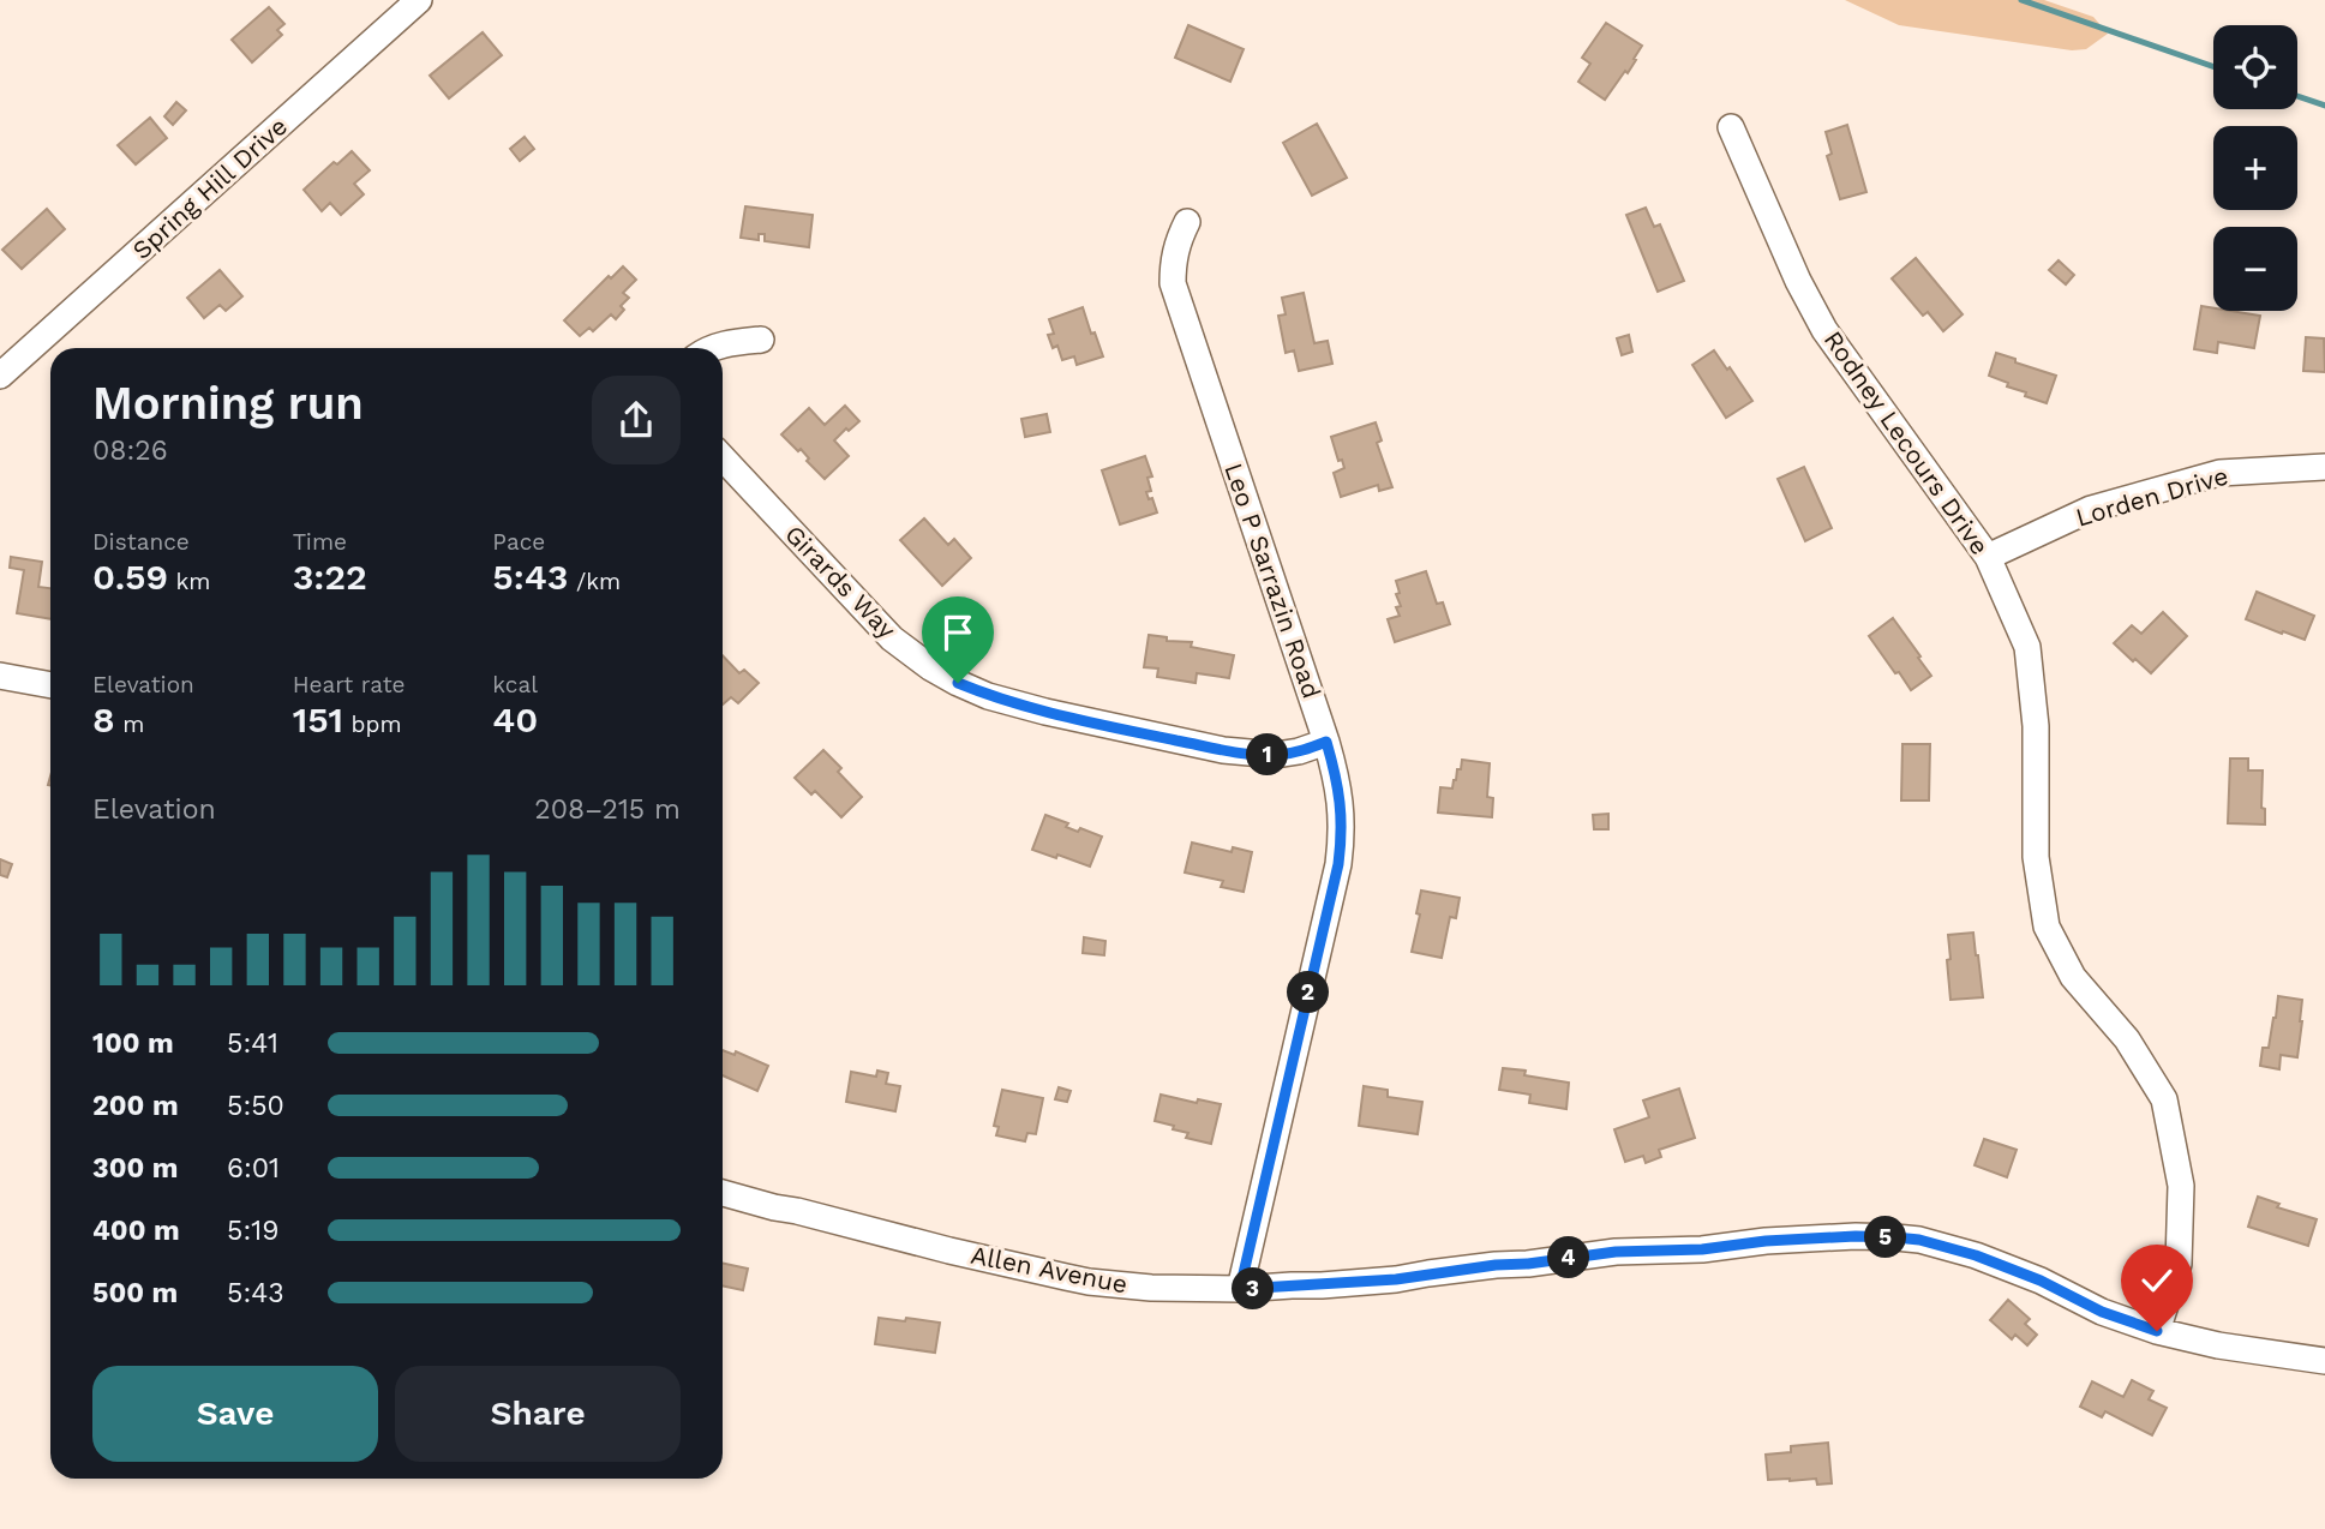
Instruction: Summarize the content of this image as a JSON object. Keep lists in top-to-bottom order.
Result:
{
  "streets": {
    "street": [
      "Spring Hill Drive",
      "Rodney Lecours Drive",
      "Lorden Drive",
      "Leo P Sarrazin Road",
      "Girards Way",
      "Allen Avenue"
    ]
  },
  "crossings": [
    ["Rodney Lecours Drive", "Lorden Drive"],
    ["Rodney Lecours Drive", "Allen Avenue"],
    ["Leo P Sarrazin Road", "Girards Way"],
    ["Leo P Sarrazin Road", "Allen Avenue"]
  ],
  "page": {
    "map_buttons": ["+", "−"],
    "heading": ["Morning run", "08:26"],
    "stats": [
      ["Distance", "0.59 km"],
      ["Time", "3:22"],
      ["Pace", "5:43 /km"],
      ["Elevation", "8 m"],
      ["Heart rate", "151 bpm"],
      ["kcal", "40"]
    ],
    "pins": [
      "1",
      "2",
      "5",
      "4",
      "3"
    ],
    "chart": ["Elevation", "208–215 m"],
    "list": [
      {
        "name": "100 m",
        "note": "5:41"
      },
      {
        "name": "200 m",
        "note": "5:50"
      },
      {
        "name": "300 m",
        "note": "6:01"
      },
      {
        "name": "400 m",
        "note": "5:19"
      },
      {
        "name": "500 m",
        "note": "5:43"
      }
    ],
    "buttons": ["Save", "Share"]
  }
}
